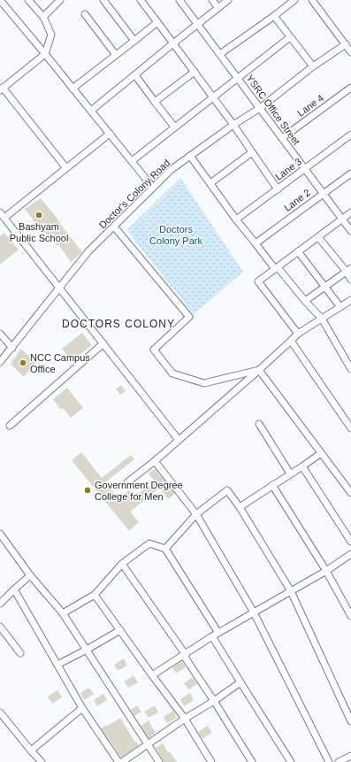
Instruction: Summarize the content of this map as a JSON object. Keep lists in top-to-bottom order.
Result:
{
  "streets": {
    "street": [
      "Lane 4",
      "YSRC Office Street",
      "Lane 3",
      "Doctor's Colony Road",
      "Lane 2"
    ]
  },
  "crossings": [
    ["Lane 4", "YSRC Office Street"],
    ["YSRC Office Street", "Lane 3"],
    ["YSRC Office Street", "Doctor's Colony Road"],
    ["YSRC Office Street", "Lane 2"]
  ],
  "districts": ["DOCTORS COLONY"],
  "parks": ["Doctors Colony Park"],
  "places": ["Bashyam Public School", "NCC Campus Office", "Government Degree College for Men"]
}
